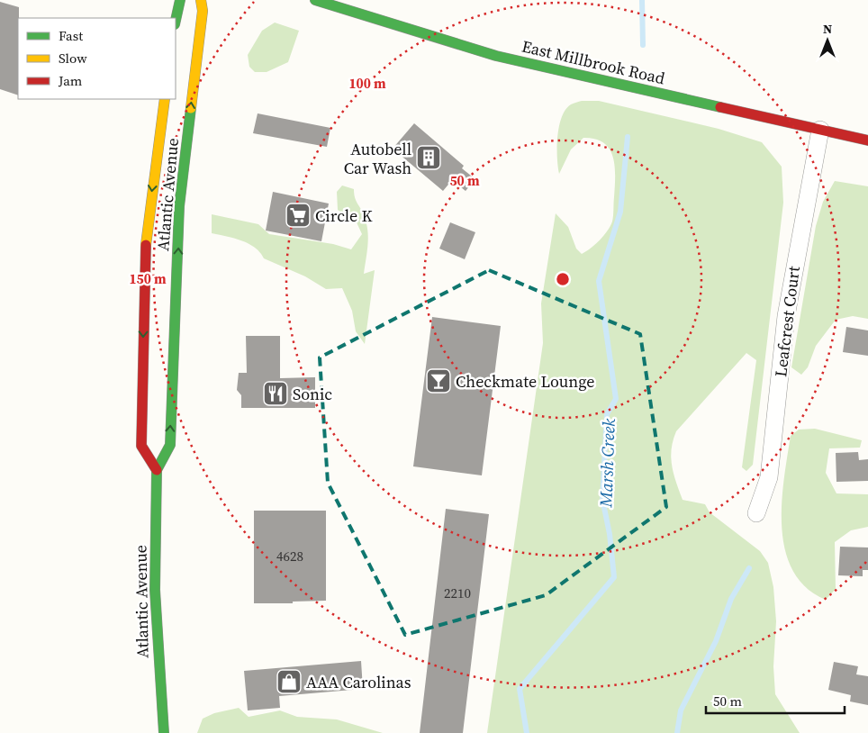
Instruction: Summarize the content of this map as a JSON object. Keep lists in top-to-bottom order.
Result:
{
  "streets": {
    "main road": ["East Millbrook Road", "Atlantic Avenue"],
    "street": ["Leafcrest Court"]
  },
  "crossings": [
    ["East Millbrook Road", "Leafcrest Court"]
  ],
  "water": ["Marsh Creek"],
  "places": {
    "building": ["Autobell Car Wash"],
    "supermarket": ["Circle K"],
    "bar": ["Checkmate Lounge"],
    "restaurant": ["Sonic"],
    "shop": ["AAA Carolinas"]
  },
  "house_numbers": ["4628", "2210"],
  "legend": ["Fast", "Slow", "Jam"],
  "scale_bar": "50 m",
  "north": "top",
  "rings": ["100 m", "50 m", "150 m"]
}
